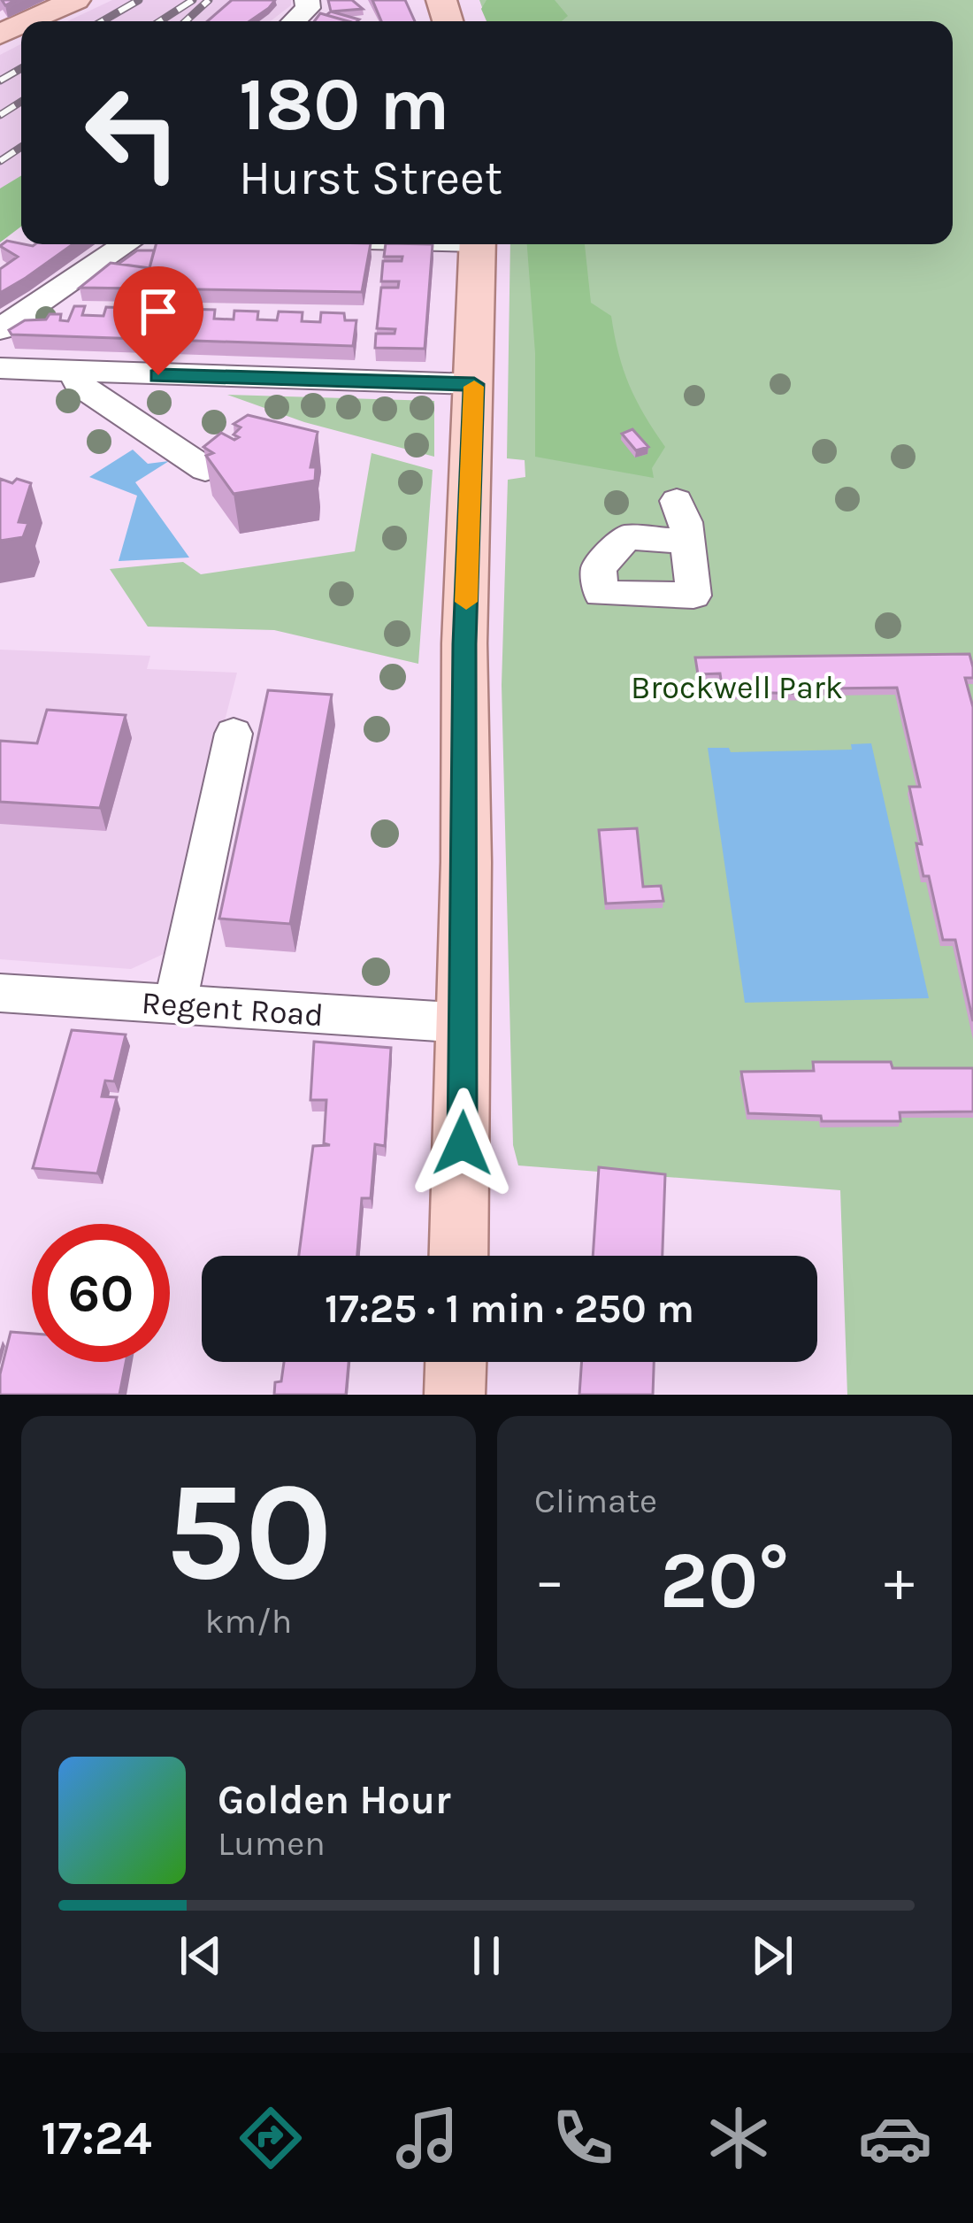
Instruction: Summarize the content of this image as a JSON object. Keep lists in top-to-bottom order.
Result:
{
  "streets": {
    "street": ["Regent Road"]
  },
  "parks": ["Brockwell Park"],
  "page": {
    "turn": ["180 m", "Hurst Street"],
    "limit": "60",
    "trip": "17:25 · 1 min · 250 m",
    "tile": [
      ["50", "km/h"],
      "Climate"
    ],
    "heat": ["−", "20°", "+"],
    "song": ["Golden Hour", "Lumen"],
    "tabs": "17:24"
  }
}
